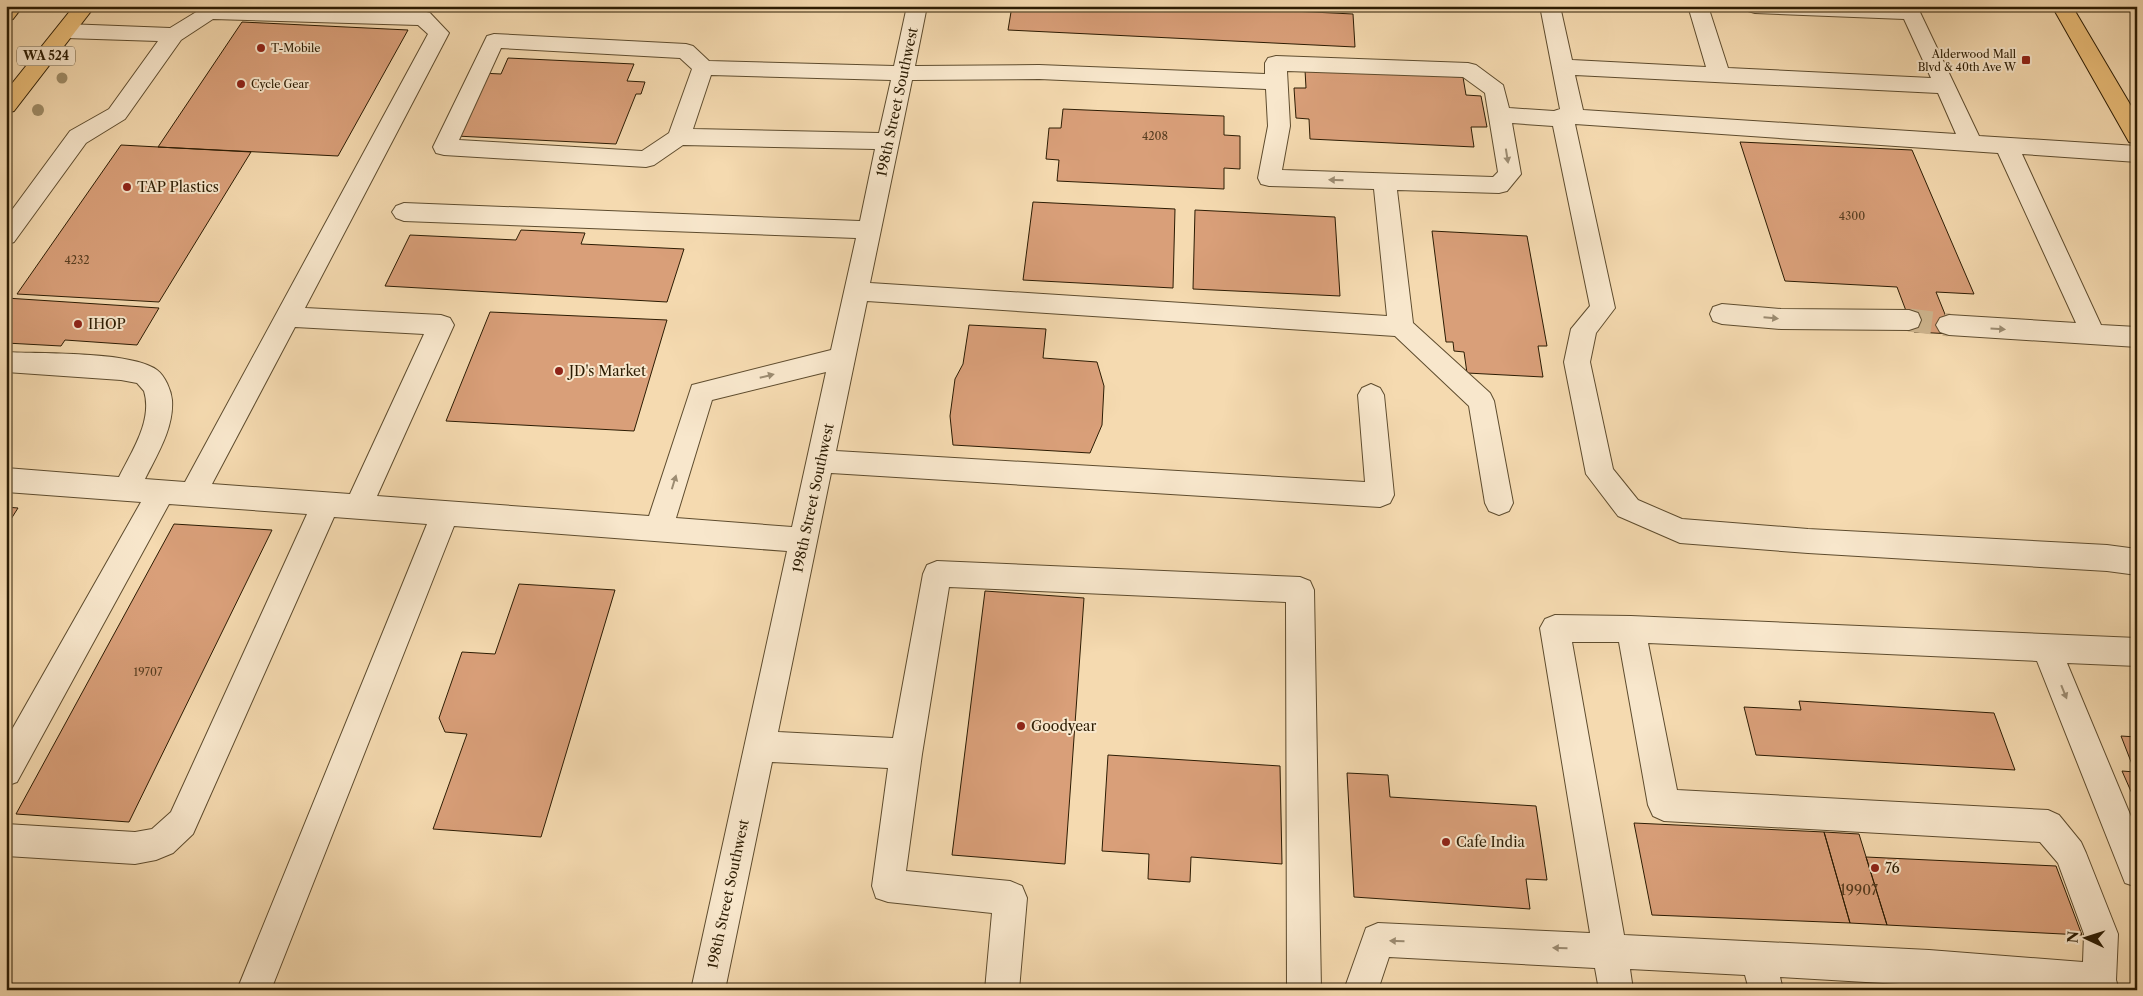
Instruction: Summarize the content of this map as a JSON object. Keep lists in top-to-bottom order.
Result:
{
  "streets": {
    "main road": ["WA 524"],
    "street": ["198th Street Southwest"]
  },
  "places": {
    "other": [
      "T-Mobile",
      "Cycle Gear",
      "TAP Plastics",
      "IHOP",
      "JD's Market",
      "Goodyear",
      "Cafe India",
      "76"
    ],
    "transit": ["Alderwood Mall Blvd & 40th Ave W"]
  },
  "house_numbers": [
    "4208",
    "4300",
    "4232",
    "19707",
    "19907"
  ],
  "north": "left"
}
